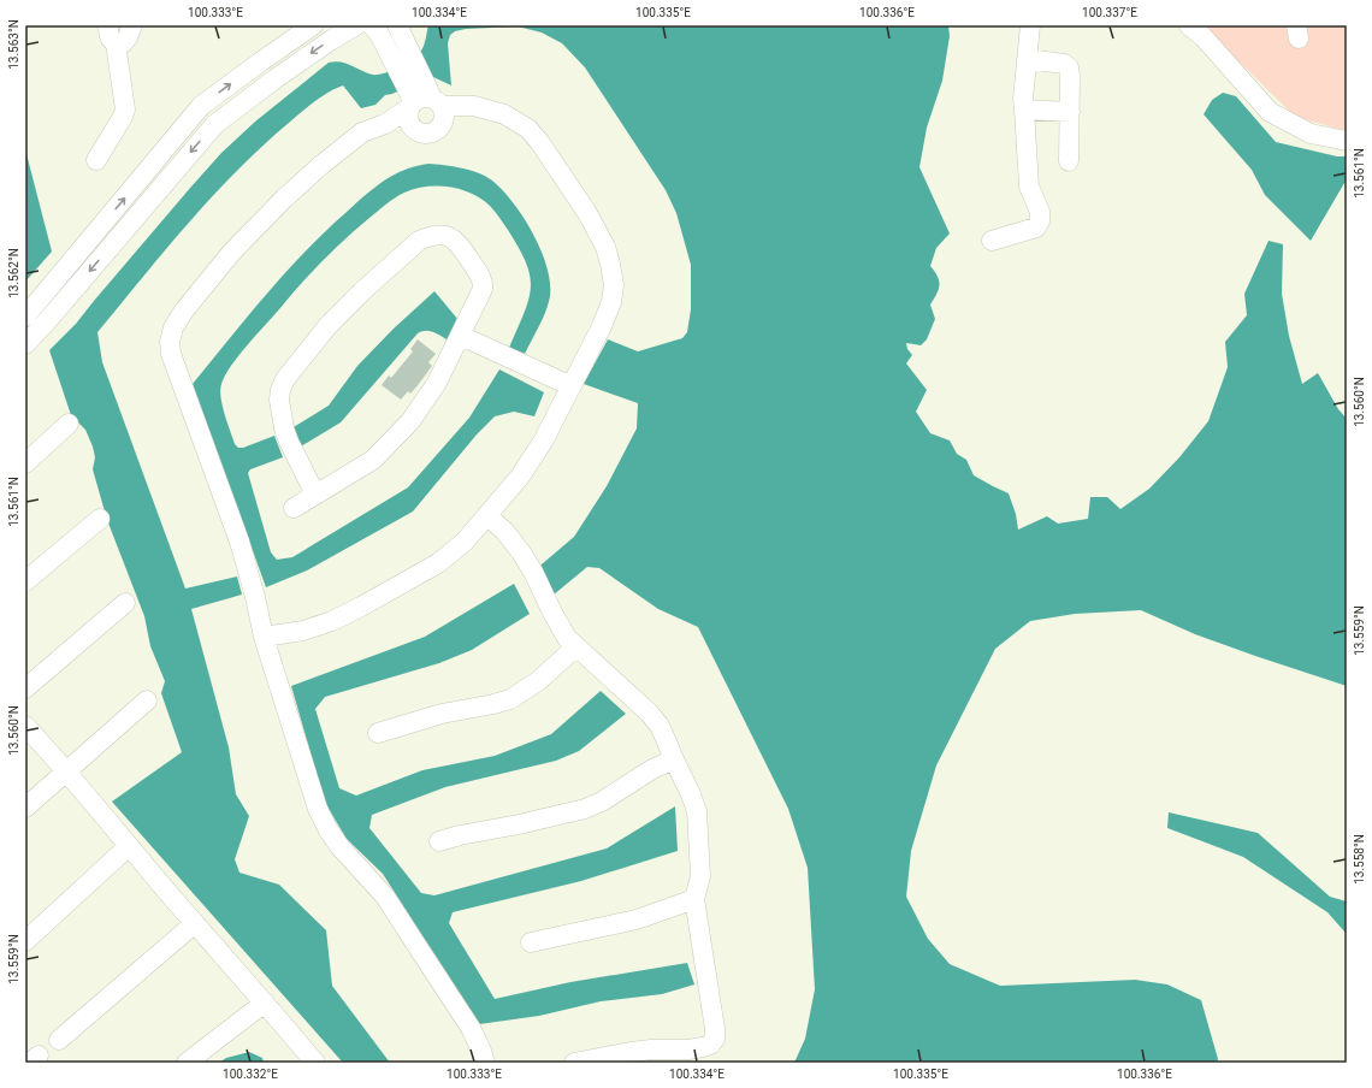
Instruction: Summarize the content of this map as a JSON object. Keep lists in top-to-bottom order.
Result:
{
  "coordinates": [
    "100.333°E",
    "100.334°E",
    "100.335°E",
    "100.336°E",
    "100.337°E",
    "13.563°N",
    "13.561°N",
    "13.562°N",
    "13.560°N",
    "13.559°N",
    "13.558°N",
    "100.332°E"
  ]
}
